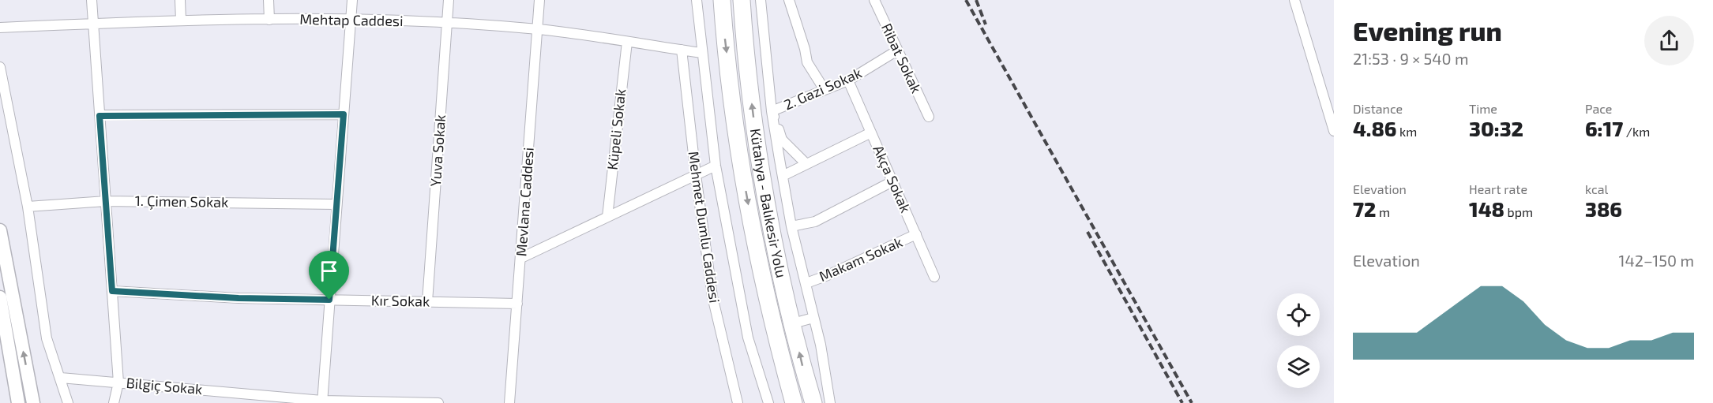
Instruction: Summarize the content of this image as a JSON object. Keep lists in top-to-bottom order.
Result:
{
  "streets": {
    "highway": ["Kütahya - Balıkesir Yolu"],
    "street": [
      "Mehtap Caddesi",
      "Ribat Sokak",
      "2. Gazi Sokak",
      "Küpeli Sokak",
      "Yuva Sokak",
      "Akça Sokak",
      "1. Çimen Sokak",
      "Mevlana Caddesi",
      "Mehmet Dumlu Caddesi",
      "Makam Sokak",
      "Kır Sokak",
      "Bilgiç Sokak"
    ]
  },
  "crossings": [
    ["Mehtap Caddesi", "Küpeli Sokak"],
    ["Mehtap Caddesi", "Yuva Sokak"],
    ["Mehtap Caddesi", "Mevlana Caddesi"],
    ["Mehtap Caddesi", "Mehmet Dumlu Caddesi"],
    ["Ribat Sokak", "2. Gazi Sokak"],
    ["2. Gazi Sokak", "Akça Sokak"],
    ["Yuva Sokak", "Kır Sokak"],
    ["Akça Sokak", "Makam Sokak"],
    ["Mevlana Caddesi", "Kır Sokak"]
  ],
  "page": {
    "heading": ["Evening run", "21:53 · 9 × 540 m"],
    "stats": [
      ["Distance", "4.86 km"],
      ["Time", "30:32"],
      ["Pace", "6:17 /km"],
      ["Elevation", "72 m"],
      ["Heart rate", "148 bpm"],
      ["kcal", "386"]
    ],
    "chart": ["Elevation", "142–150 m"]
  }
}
